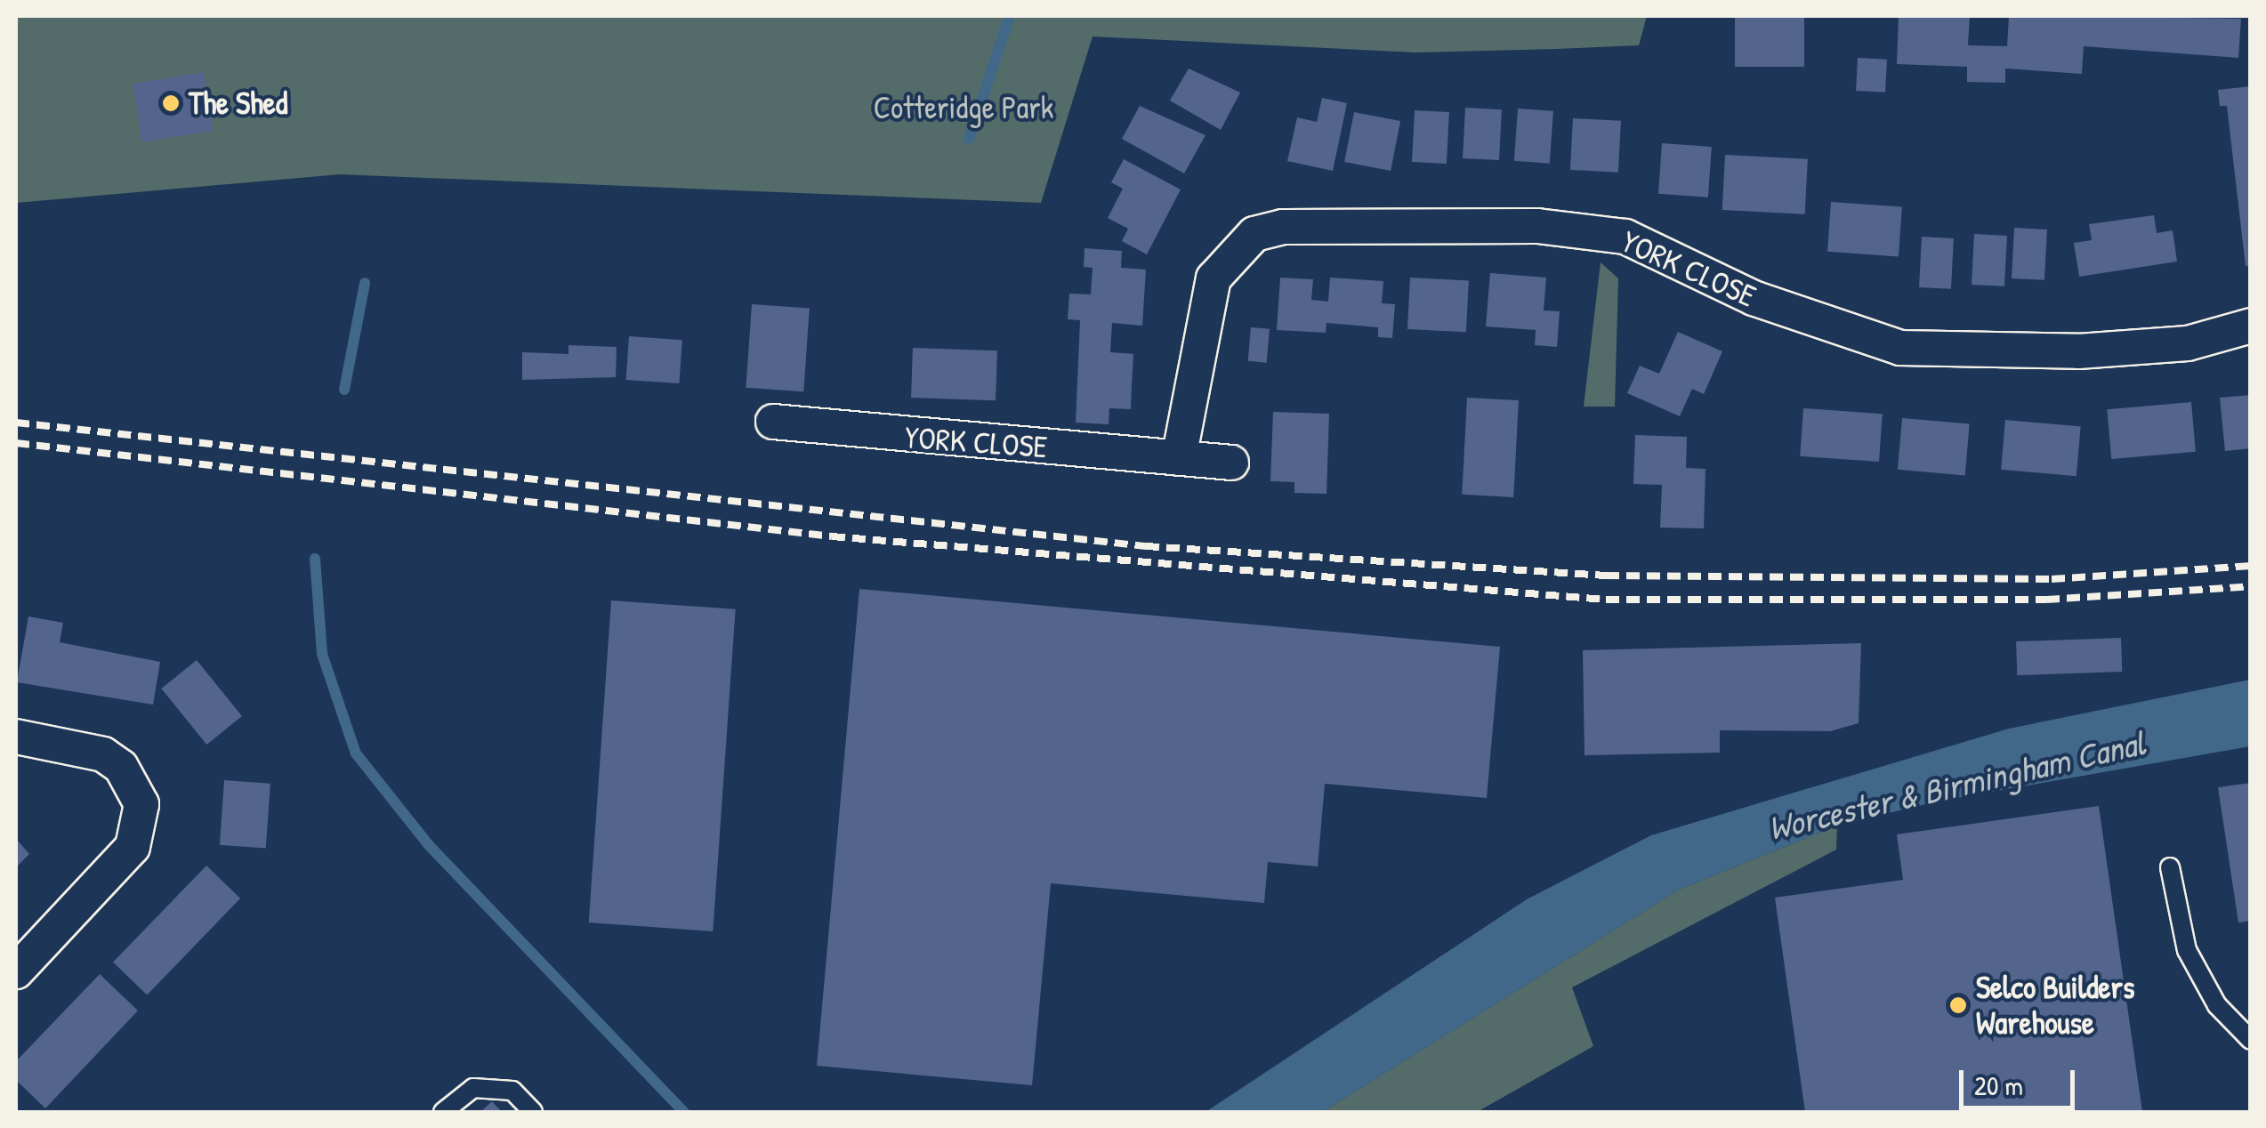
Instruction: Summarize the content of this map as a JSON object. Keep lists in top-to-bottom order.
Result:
{
  "streets": {
    "street": ["YORK CLOSE"]
  },
  "water": ["Worcester & Birmingham Canal"],
  "parks": ["Cotteridge Park"],
  "places": ["The Shed", "Selco Builders Warehouse"],
  "scale_bar": "20 m"
}
